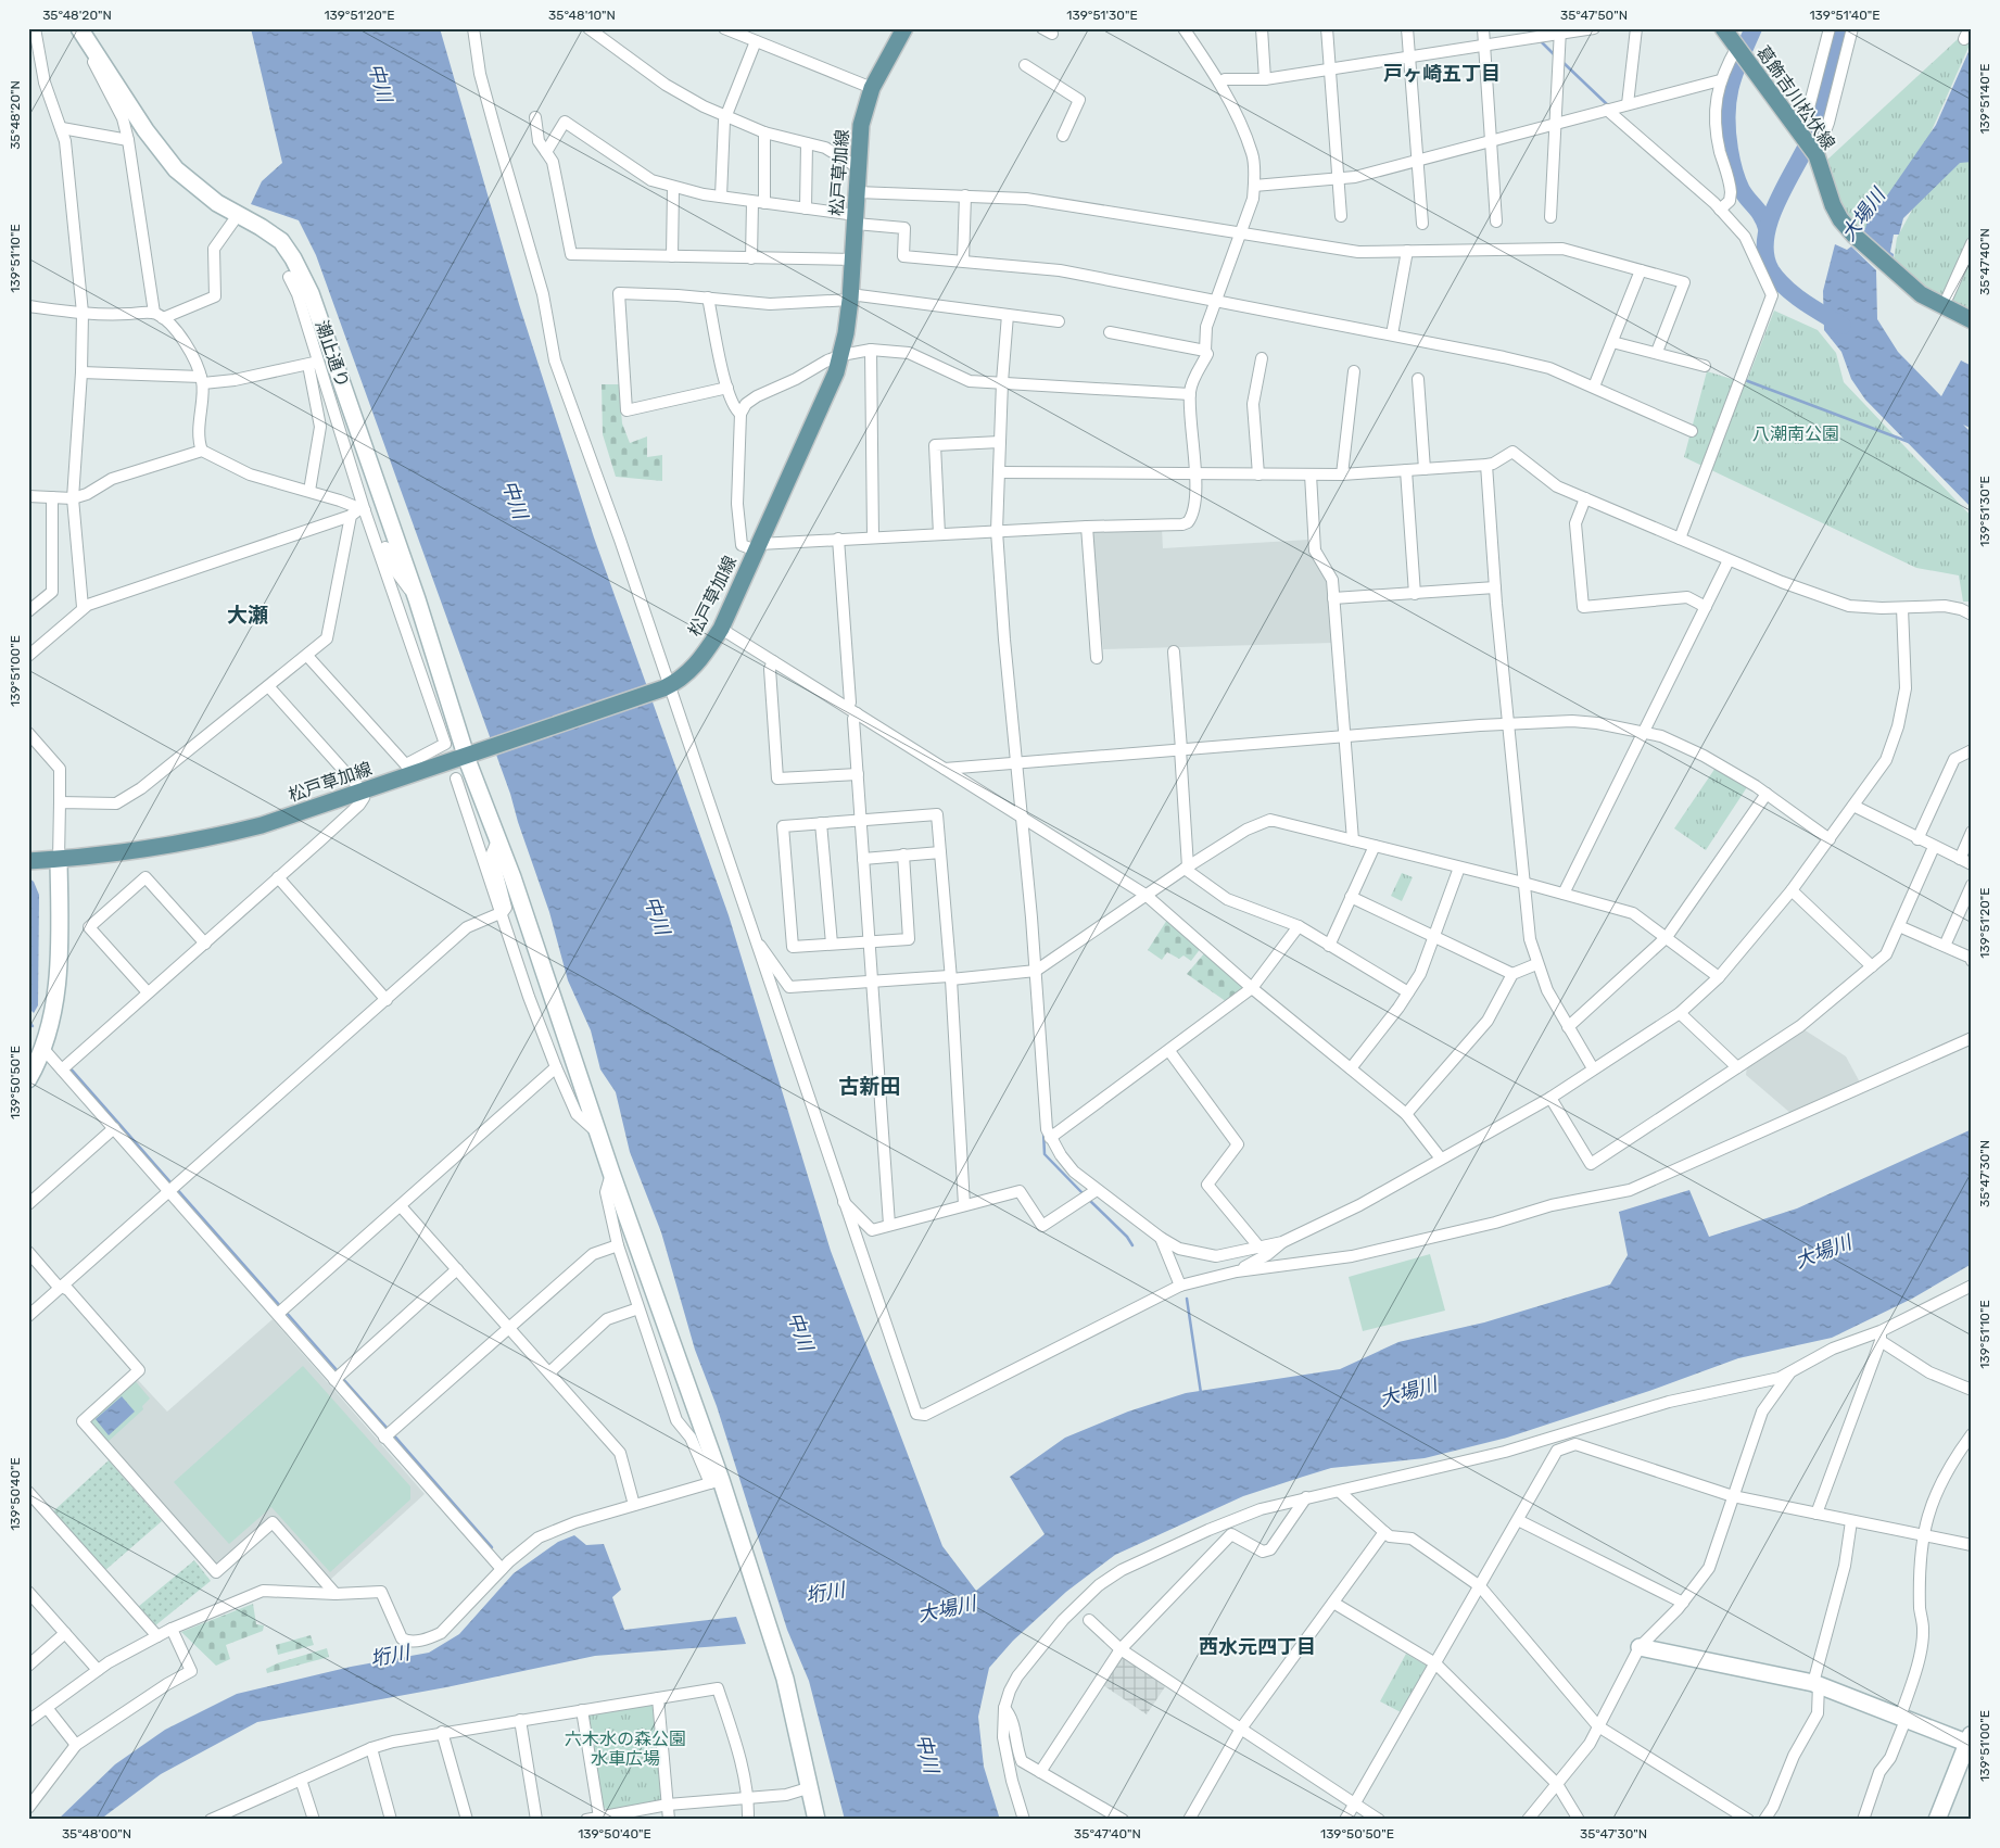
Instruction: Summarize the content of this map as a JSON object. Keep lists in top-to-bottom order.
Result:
{
  "streets": {
    "main road": ["葛飾吉川松伏線", "松戸草加線"],
    "street": ["潮止通り"]
  },
  "crossings": [
    ["松戸草加線", "潮止通り"]
  ],
  "districts": [
    "戸ヶ崎五丁目",
    "大瀬",
    "古新田",
    "西水元四丁目"
  ],
  "water": ["中川", "大場川", "垳川"],
  "parks": ["八潮南公園", "六木水の森公園 水車広場"],
  "coordinates": [
    "35°48'20\"N",
    "139°51'20\"E",
    "35°48'10\"N",
    "139°51'30\"E",
    "35°47'50\"N",
    "139°51'40\"E",
    "139°51'10\"E",
    "35°47'40\"N",
    "139°51'00\"E",
    "139°50'50\"E",
    "35°47'30\"N",
    "139°50'40\"E",
    "35°48'00\"N"
  ]
}
